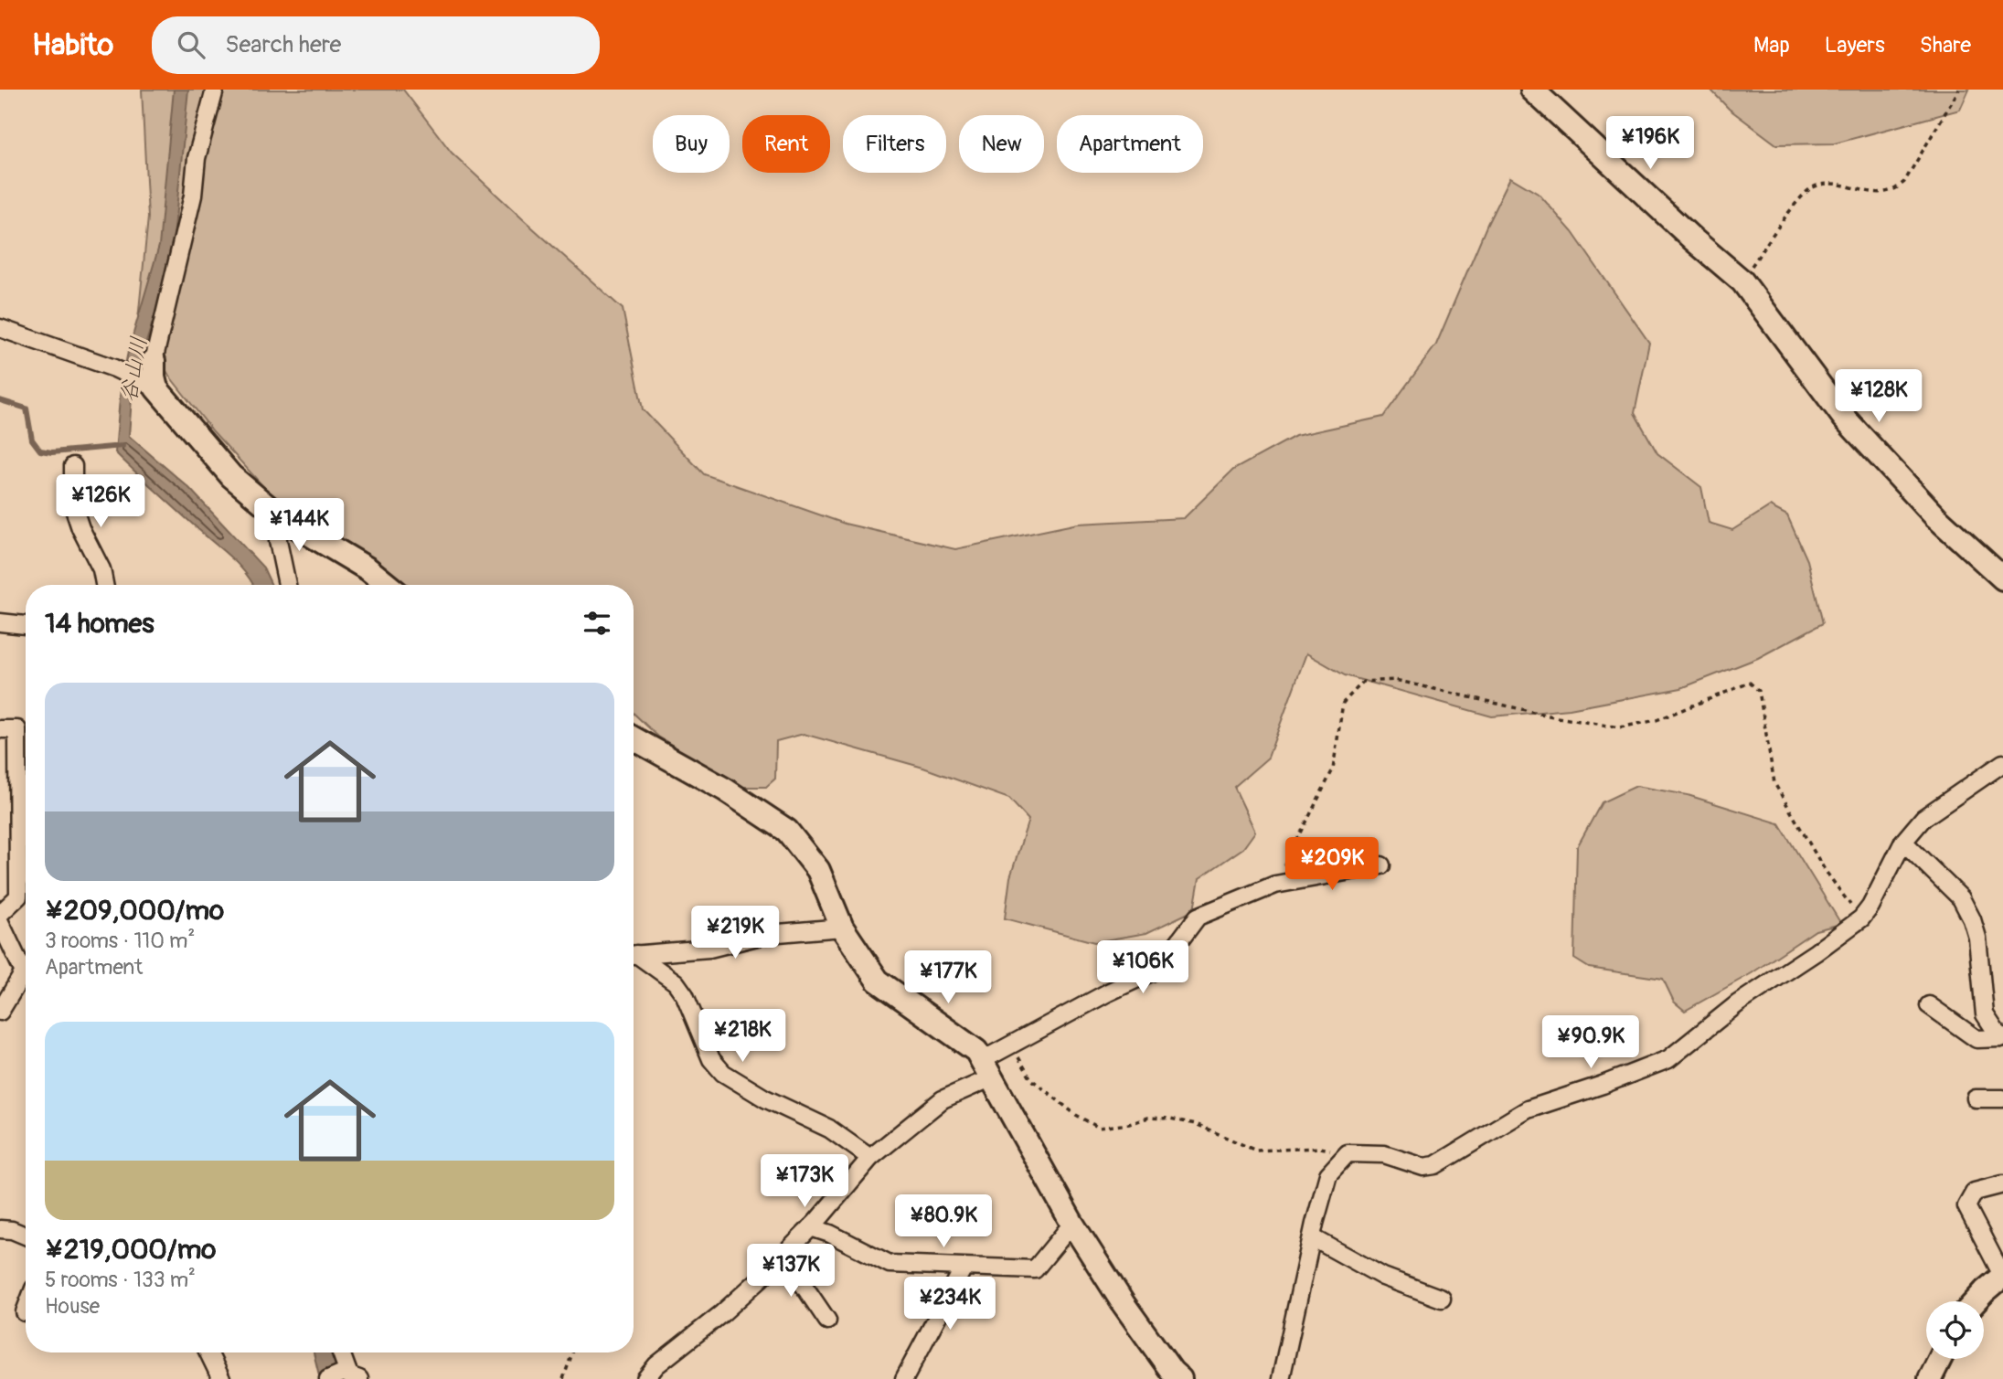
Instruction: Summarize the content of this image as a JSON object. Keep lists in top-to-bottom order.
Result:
{
  "water": ["谷山川"],
  "page": {
    "header": "Habito",
    "search": "Search here",
    "nav": ["Map", "Layers", "Share"],
    "chip": [
      "Buy",
      "Rent",
      "Filters",
      "New",
      "Apartment"
    ],
    "price": [
      "¥196K",
      "¥128K",
      "¥126K",
      "¥144K",
      "¥209K",
      "¥219K",
      "¥106K",
      "¥177K",
      "¥218K",
      "¥90.9K",
      "¥173K",
      "¥80.9K",
      "¥137K",
      "¥234K"
    ],
    "heading": "14 homes",
    "list": [
      {
        "name": "¥209,000/mo",
        "note": "3 rooms · 110 m² · Apartment"
      },
      {
        "name": "¥219,000/mo",
        "note": "5 rooms · 133 m² · House"
      }
    ]
  }
}
